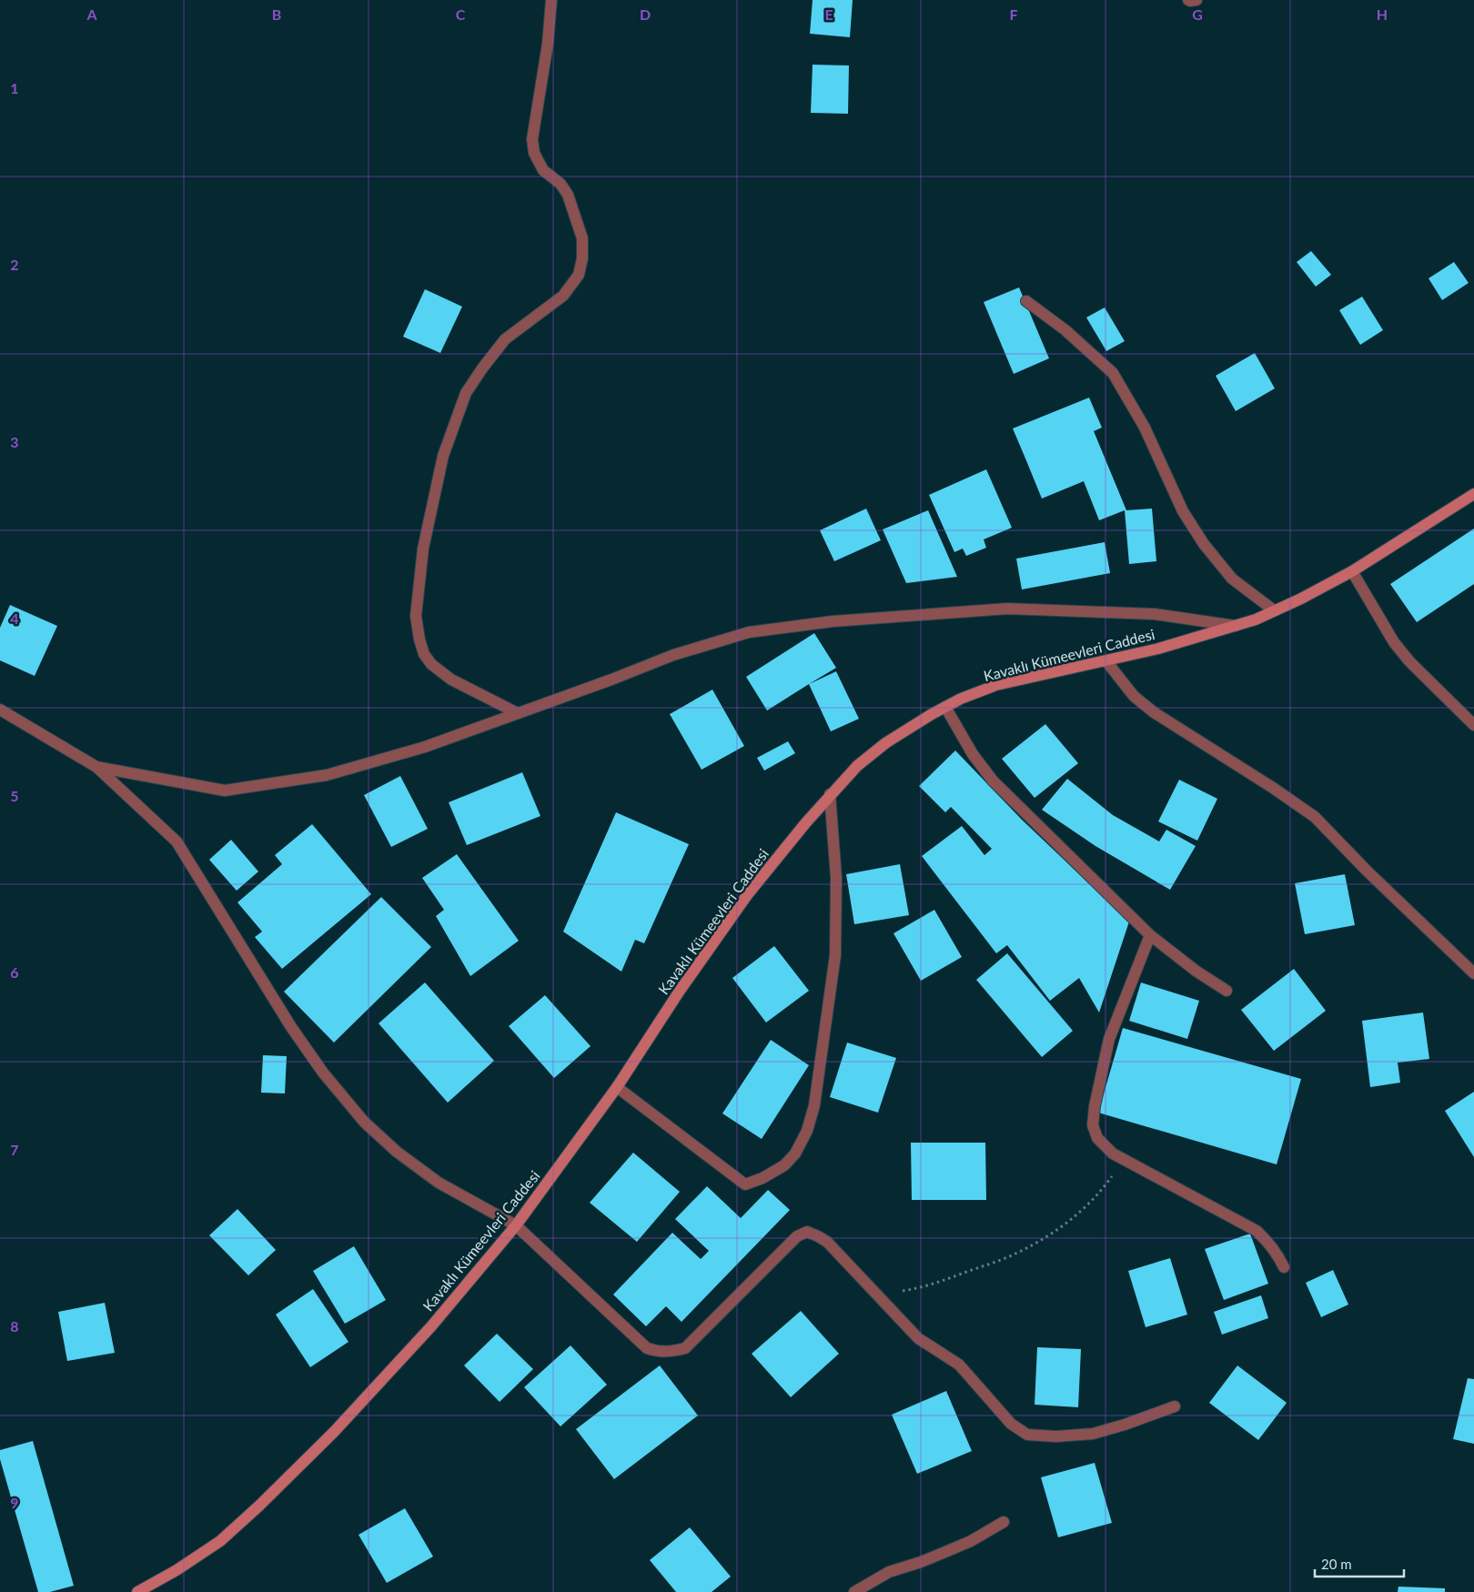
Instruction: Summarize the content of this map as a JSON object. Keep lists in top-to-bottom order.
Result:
{
  "streets": {
    "street": ["Kavaklı Kümeevleri Caddesi"]
  },
  "scale_bar": "20 m",
  "grid": {
    "columns": [
      "A",
      "B",
      "C",
      "D",
      "E",
      "F",
      "G",
      "H"
    ],
    "rows": [
      "1",
      "2",
      "3",
      "4",
      "5",
      "6",
      "7",
      "8",
      "9"
    ]
  }
}
